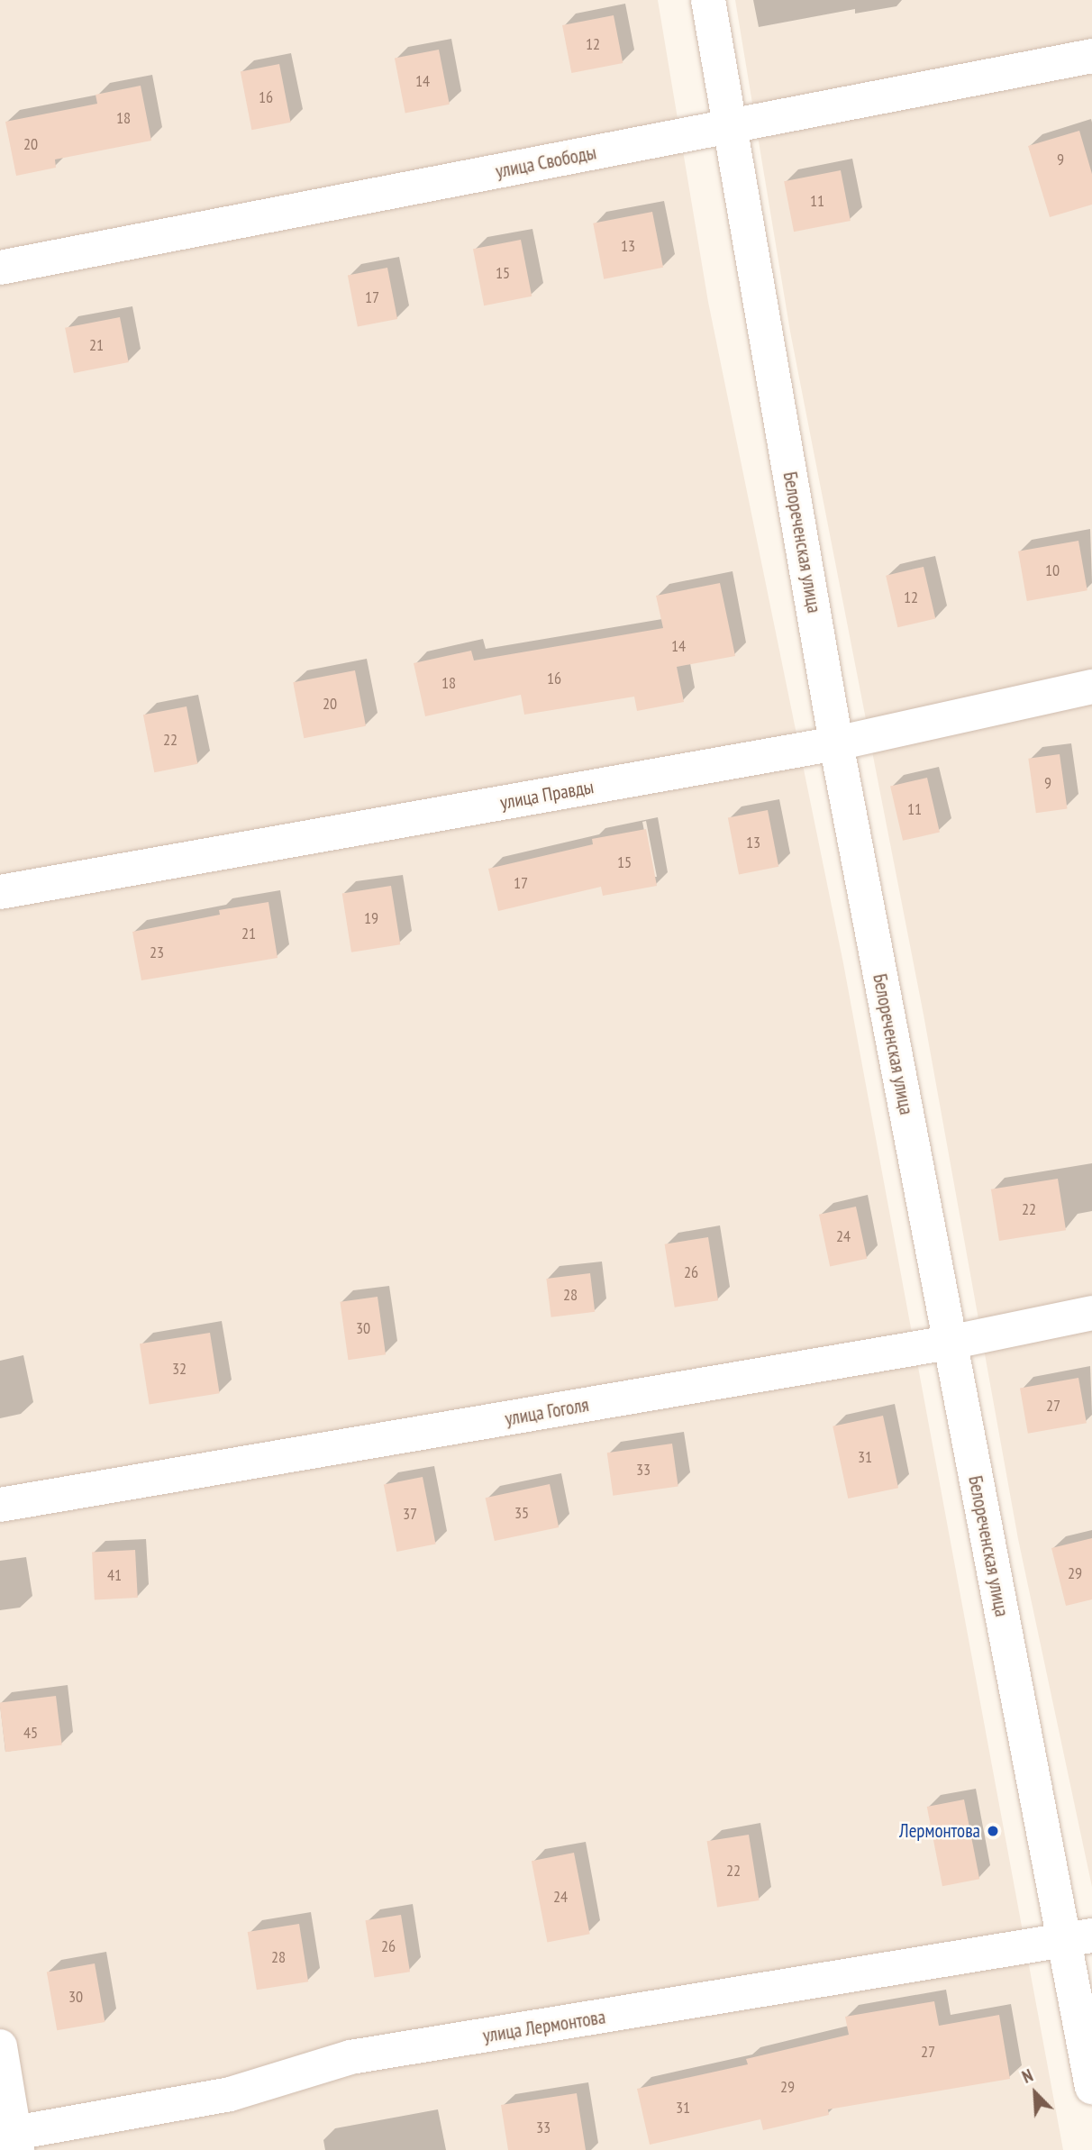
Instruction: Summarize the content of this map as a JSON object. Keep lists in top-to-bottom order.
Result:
{
  "streets": {
    "street": [
      "улица Свободы",
      "Белореченская улица",
      "улица Правды",
      "улица Гоголя",
      "улица Лермонтова"
    ]
  },
  "crossings": [
    ["улица Свободы", "Белореченская улица"],
    ["Белореченская улица", "улица Правды"],
    ["Белореченская улица", "улица Гоголя"],
    ["Белореченская улица", "улица Лермонтова"]
  ],
  "places": ["Лермонтова"],
  "house_numbers": [
    "12",
    "14",
    "16",
    "18",
    "20",
    "9",
    "11",
    "13",
    "15",
    "17",
    "21",
    "10",
    "12",
    "14",
    "16",
    "18",
    "20",
    "22",
    "9",
    "11",
    "13",
    "15",
    "17",
    "19",
    "21",
    "23",
    "22",
    "24",
    "26",
    "28",
    "30",
    "32",
    "27",
    "31",
    "33",
    "35",
    "37",
    "29",
    "41",
    "45",
    "22",
    "24",
    "26",
    "28",
    "30",
    "27",
    "29",
    "31",
    "33"
  ],
  "north": "top left"
}
